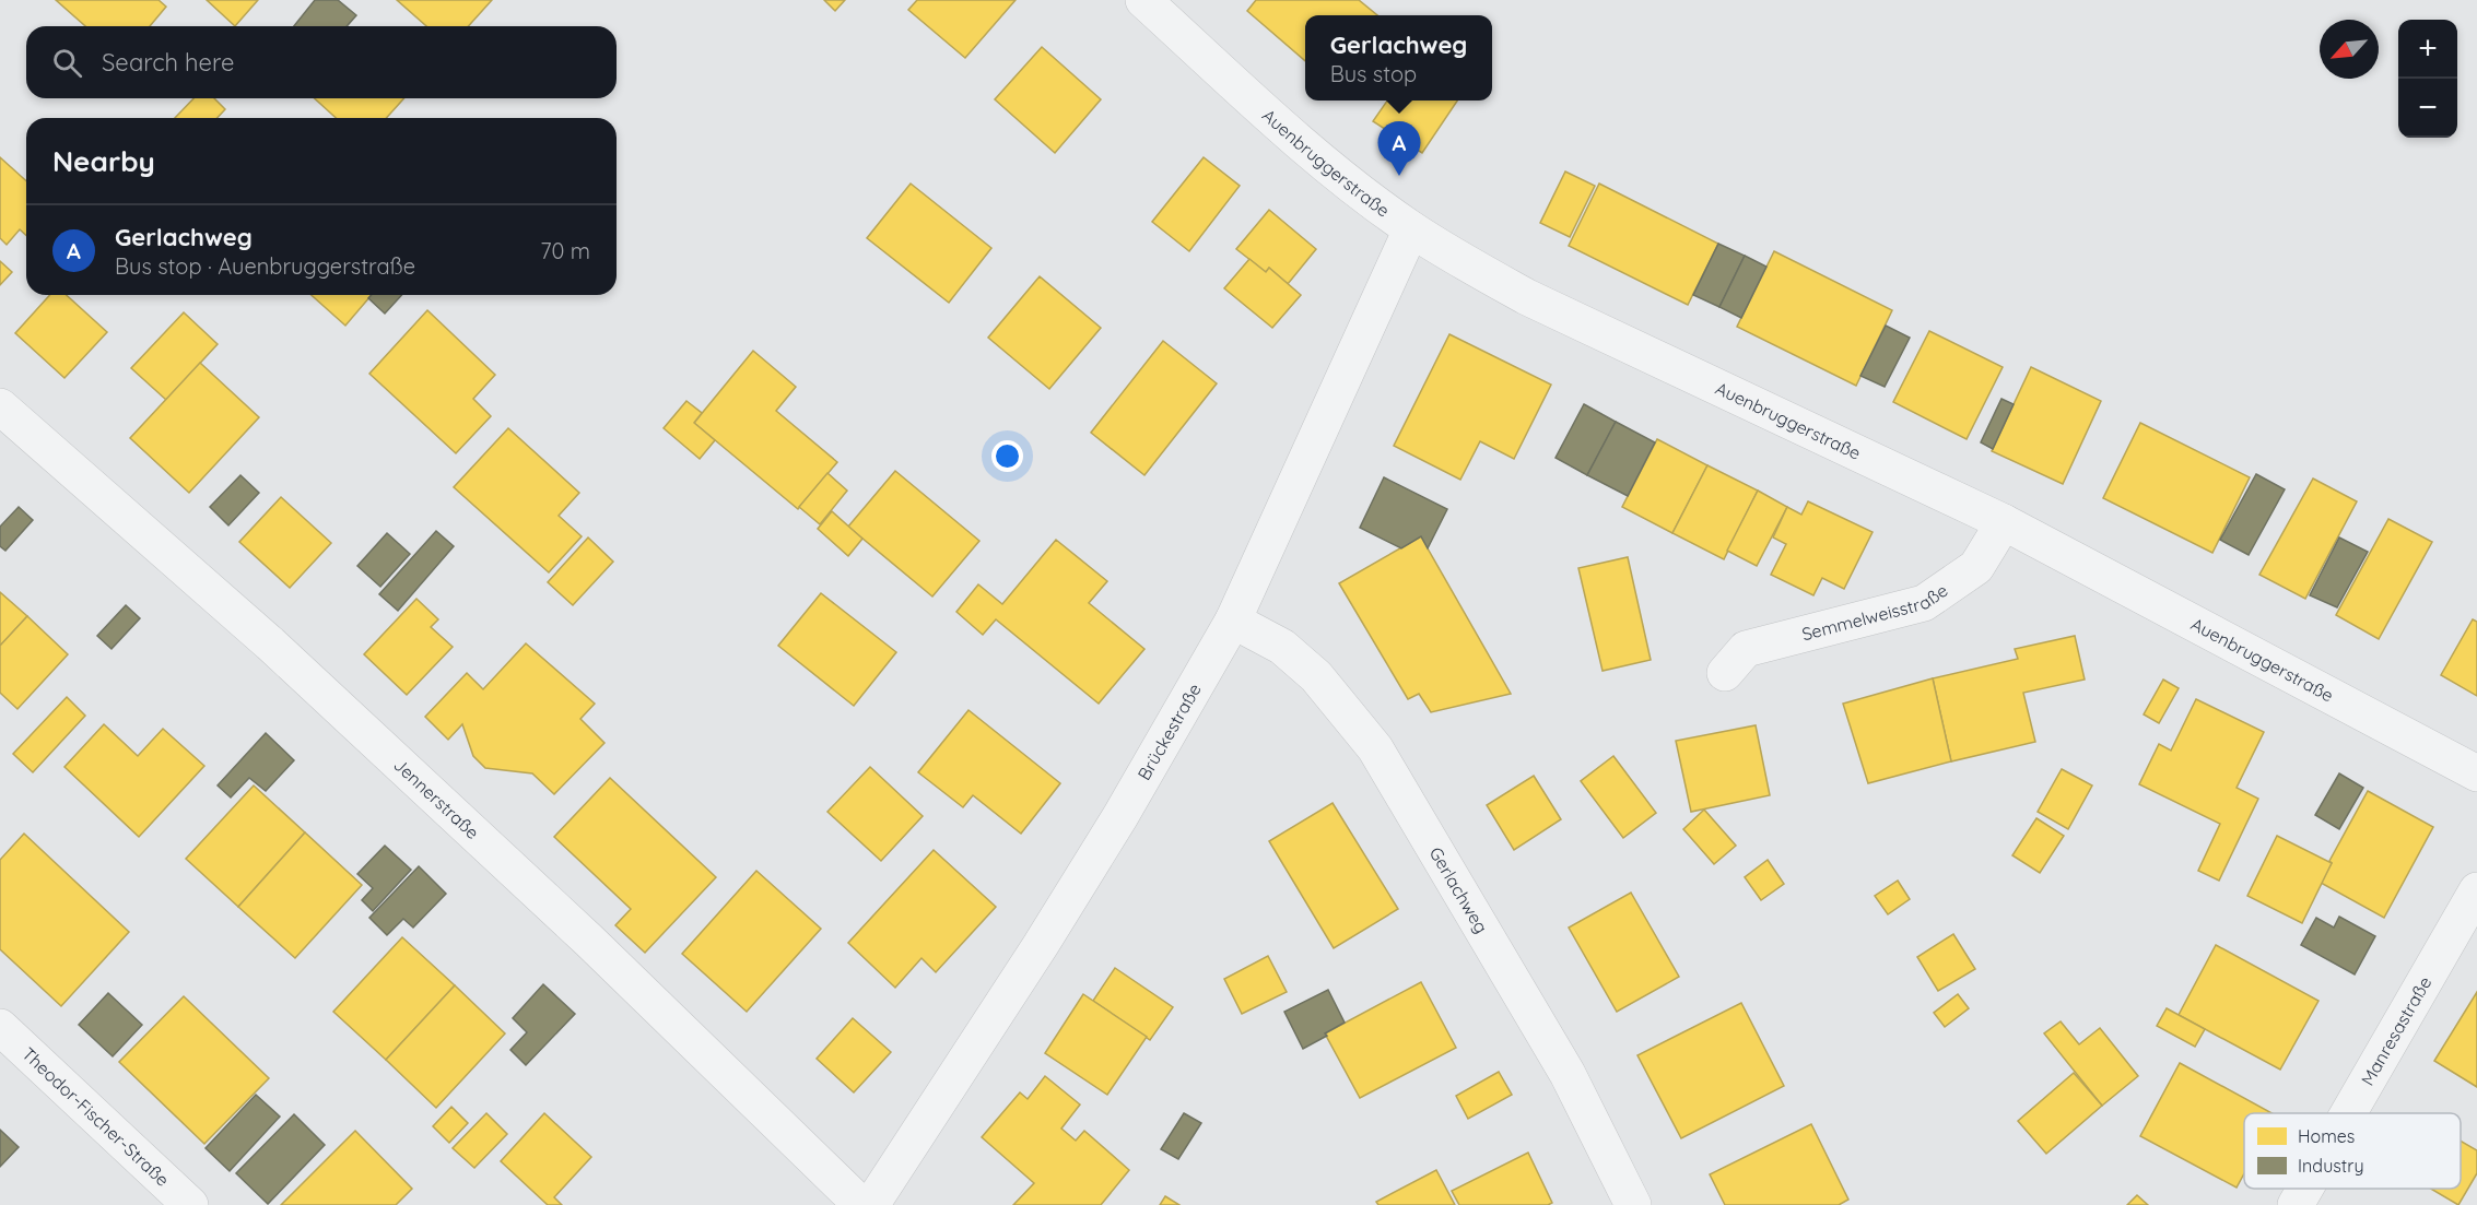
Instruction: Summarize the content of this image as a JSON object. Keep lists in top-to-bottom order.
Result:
{
  "streets": {
    "street": [
      "Auenbruggerstraße",
      "Semmelweisstraße",
      "Brückestraße",
      "Jennerstraße",
      "Gerlachweg",
      "Manresastraße",
      "Theodor-Fischer-Straße"
    ]
  },
  "crossings": [
    ["Auenbruggerstraße", "Semmelweisstraße"],
    ["Auenbruggerstraße", "Brückestraße"],
    ["Brückestraße", "Gerlachweg"]
  ],
  "legend": ["Homes", "Industry"],
  "north": "bottom left",
  "page": {
    "popup": ["Gerlachweg", "Bus stop"],
    "map_buttons": ["+", "−"],
    "search": "Search here",
    "heading": "Nearby",
    "pins": "A",
    "list": [
      {
        "mark": "A",
        "name": "Gerlachweg",
        "note": "Bus stop · Auenbruggerstraße",
        "value": "70 m"
      }
    ]
  }
}
